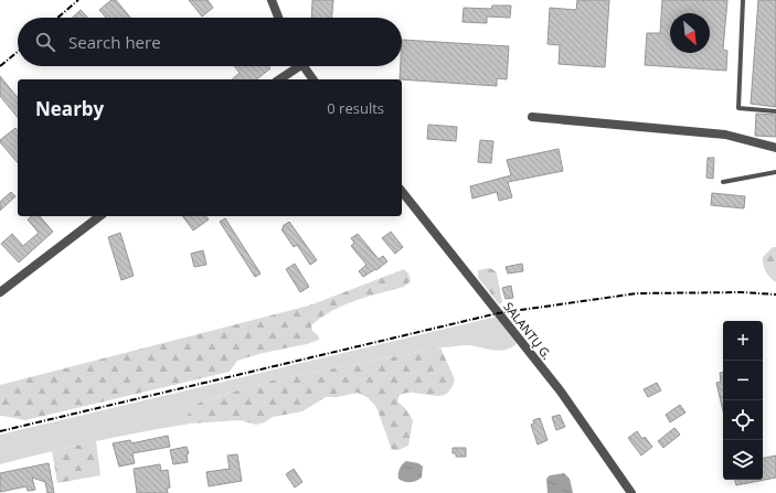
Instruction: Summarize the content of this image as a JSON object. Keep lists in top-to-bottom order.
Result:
{
  "streets": {
    "street": ["SALANTŲ G."]
  },
  "north": "bottom right",
  "page": {
    "search": "Search here",
    "heading": ["Nearby", "0 results"],
    "map_buttons": ["+", "−"]
  }
}
